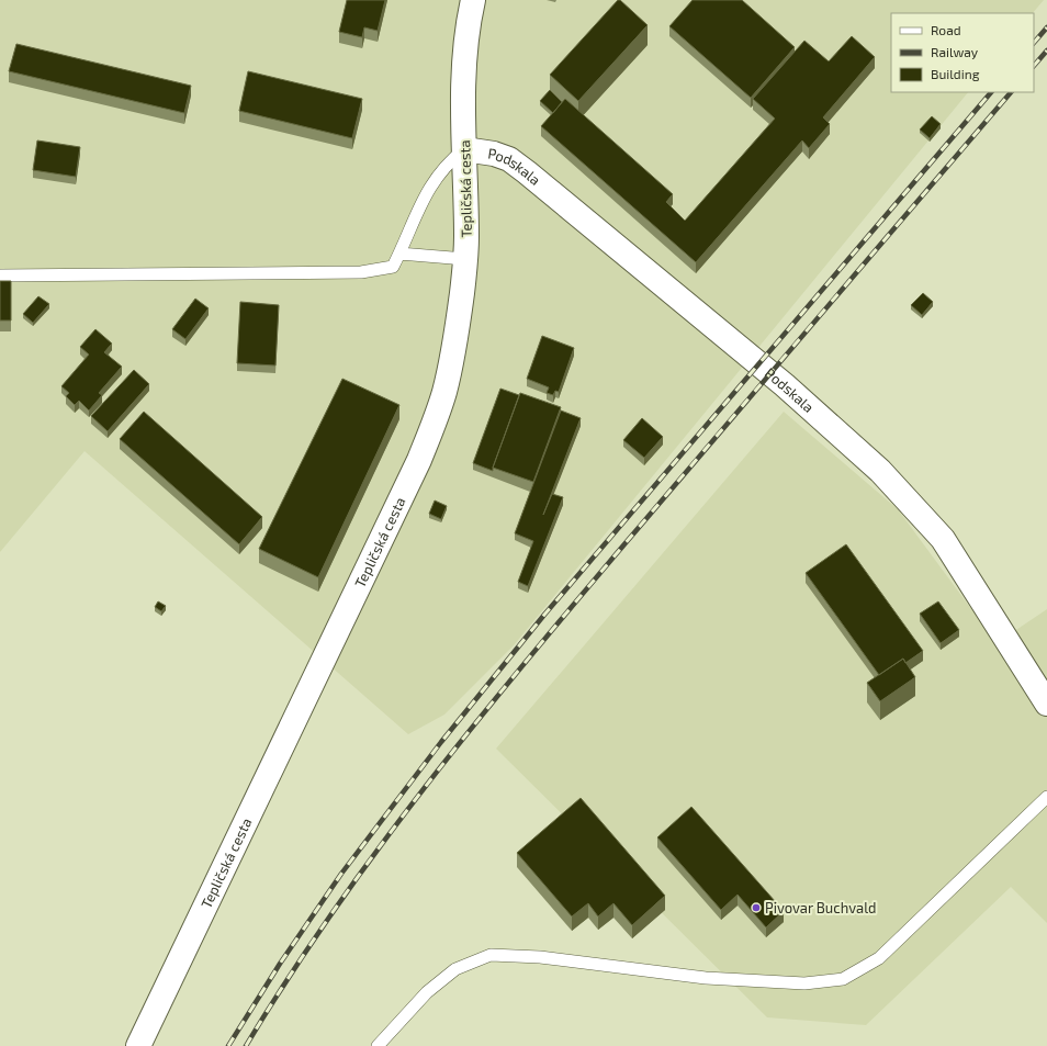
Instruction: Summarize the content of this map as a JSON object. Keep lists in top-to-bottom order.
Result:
{
  "streets": {
    "street": ["Podskala", "Tepličská cesta"]
  },
  "crossings": [
    ["Podskala", "Tepličská cesta"]
  ],
  "places": ["Pivovar Buchvald"],
  "legend": ["Road", "Railway", "Building"]
}
